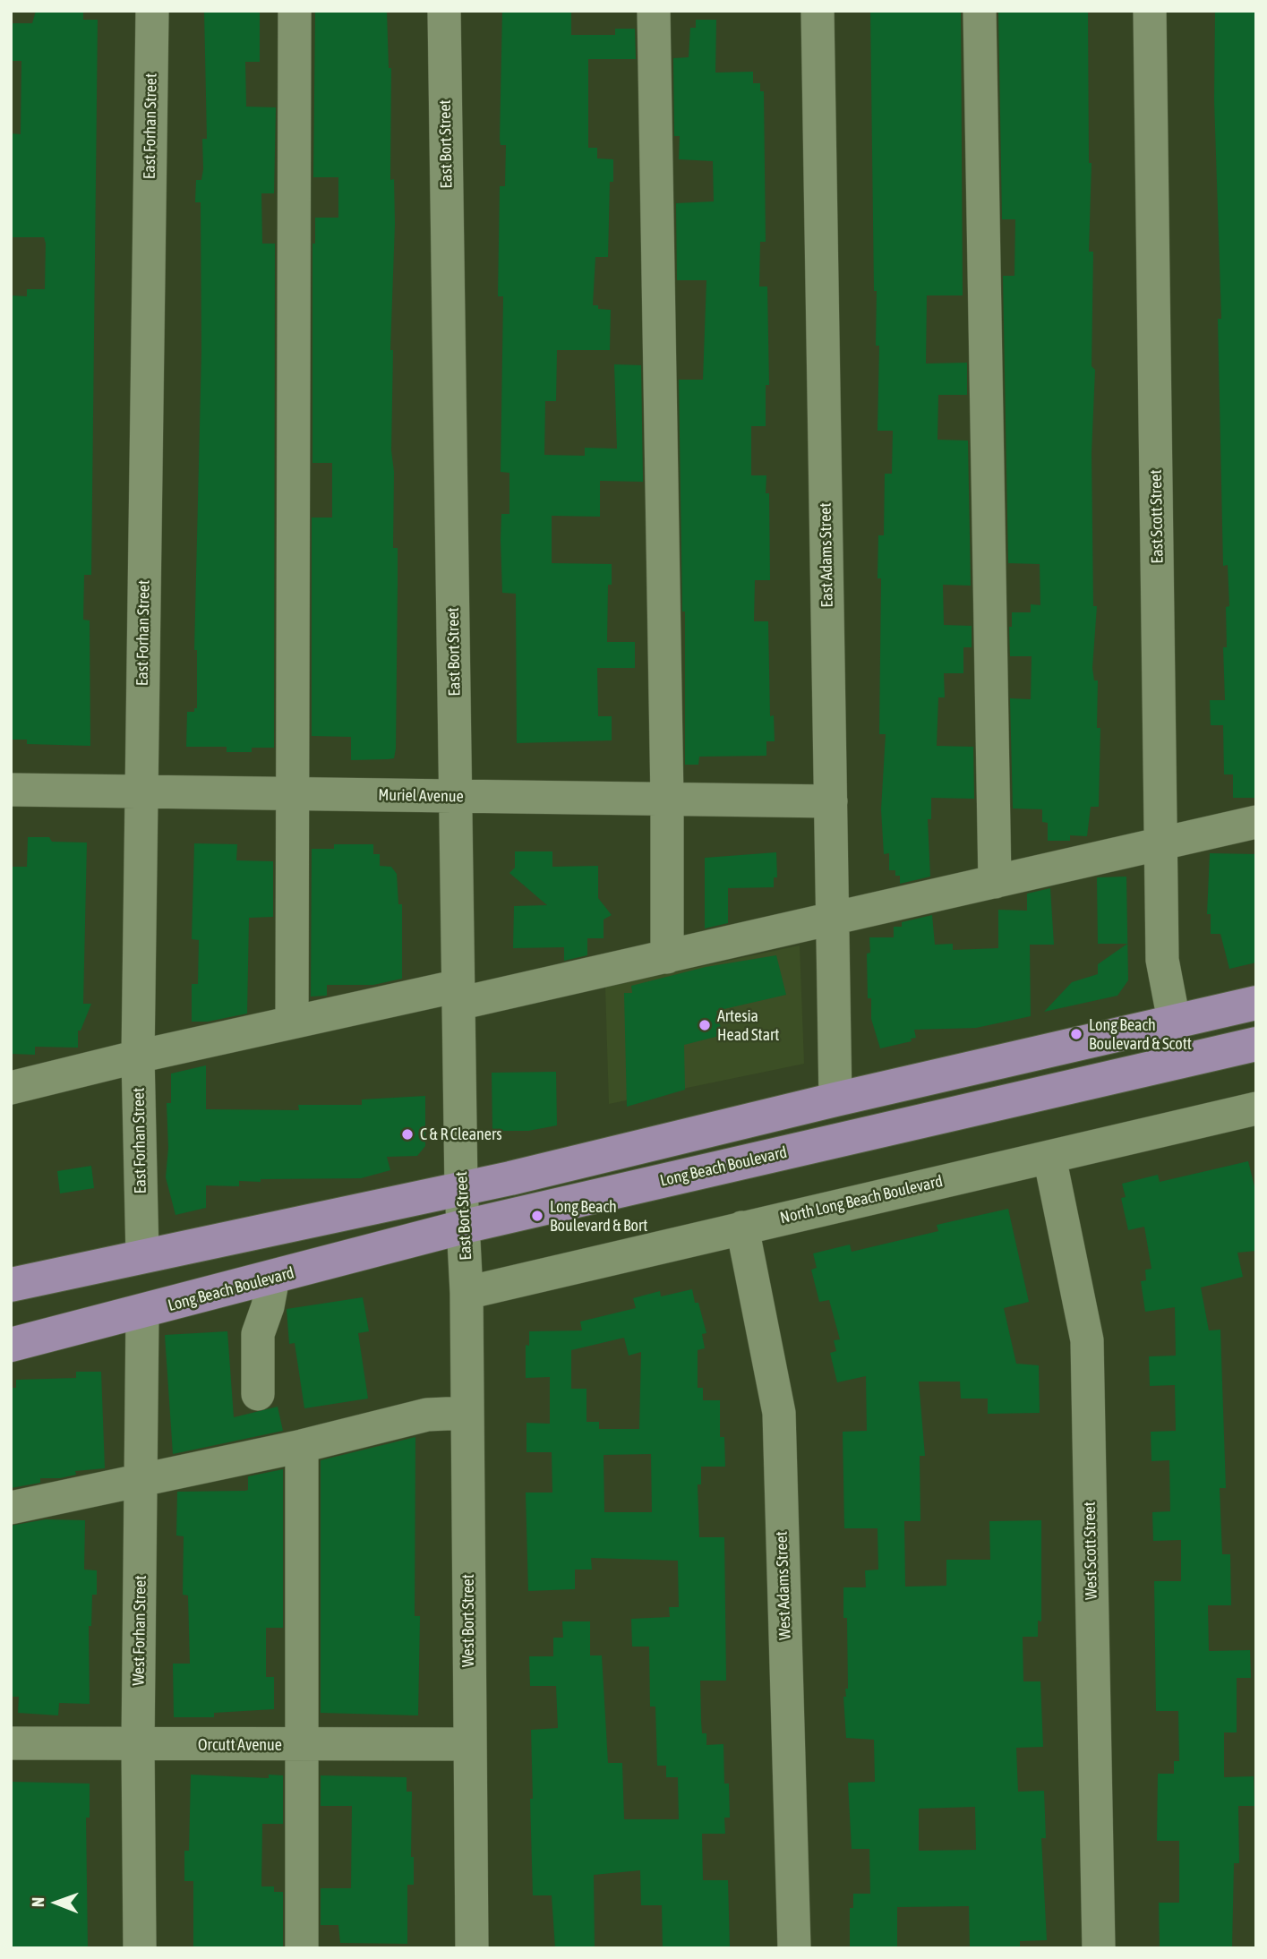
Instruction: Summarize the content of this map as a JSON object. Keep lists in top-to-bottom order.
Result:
{
  "streets": {
    "main road": ["Long Beach Boulevard"],
    "street": [
      "East Forhan Street",
      "East Bort Street",
      "East Scott Street",
      "East Adams Street",
      "Muriel Avenue",
      "North Long Beach Boulevard",
      "West Scott Street",
      "West Adams Street",
      "West Bort Street",
      "West Forhan Street",
      "Orcutt Avenue"
    ]
  },
  "crossings": [
    ["East Forhan Street", "Muriel Avenue"],
    ["East Bort Street", "Muriel Avenue"],
    ["East Bort Street", "Long Beach Boulevard"],
    ["East Bort Street", "North Long Beach Boulevard"],
    ["East Bort Street", "West Bort Street"],
    ["East Adams Street", "Muriel Avenue"],
    ["Long Beach Boulevard", "West Forhan Street"],
    ["North Long Beach Boulevard", "West Scott Street"],
    ["North Long Beach Boulevard", "West Adams Street"],
    ["North Long Beach Boulevard", "West Bort Street"],
    ["West Bort Street", "Orcutt Avenue"],
    ["West Forhan Street", "Orcutt Avenue"]
  ],
  "places": [
    "Artesia Head Start",
    "Long Beach Boulevard & Scott",
    "C & R Cleaners",
    "Long Beach Boulevard & Bort"
  ],
  "north": "left"
}
